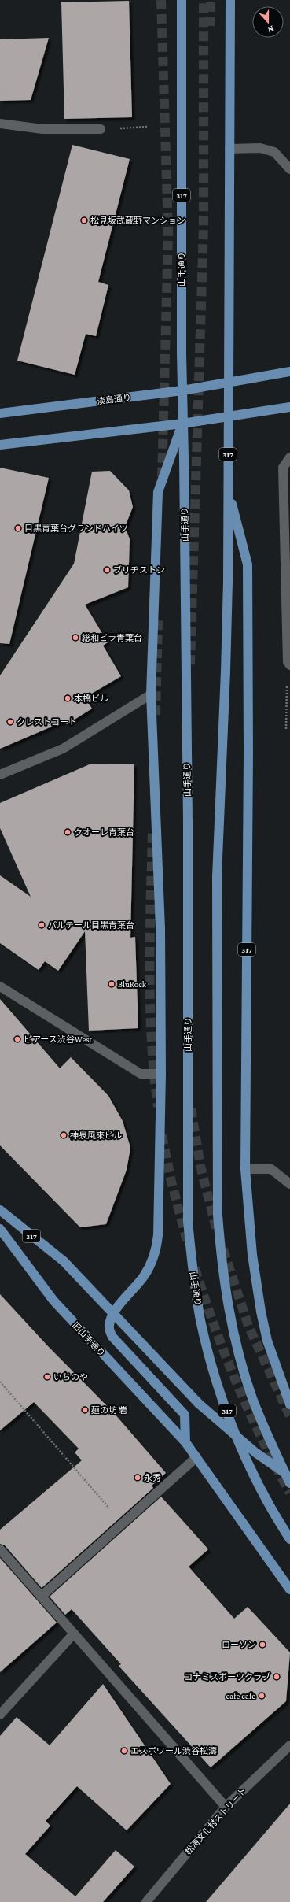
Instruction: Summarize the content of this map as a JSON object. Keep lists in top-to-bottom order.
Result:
{
  "streets": {
    "main road": [
      "317",
      "山手通り",
      "淡島通り",
      "旧山手通り"
    ],
    "street": ["松涛文化村ストリート"]
  },
  "crossings": [
    ["317", "山手通り"],
    ["317", "淡島通り"],
    ["317", "旧山手通り"],
    ["山手通り", "淡島通り"]
  ],
  "places": [
    "松見坂武蔵野マンション",
    "目黒青葉台グランドハイツ",
    "ブリヂストン",
    "総和ビラ青葉台",
    "本橋ビル",
    "クレストコート",
    "クオーレ青葉台",
    "パルテール目黒青葉台",
    "BluRock",
    "ピアース渋谷West",
    "神泉風來ビル",
    "いちのや",
    "麺の坊 砦",
    "永秀",
    "ローソン",
    "コナミスポーツクラブ",
    "cafe cafe",
    "エスポワール渋谷松濤"
  ],
  "north": "bottom"
}
